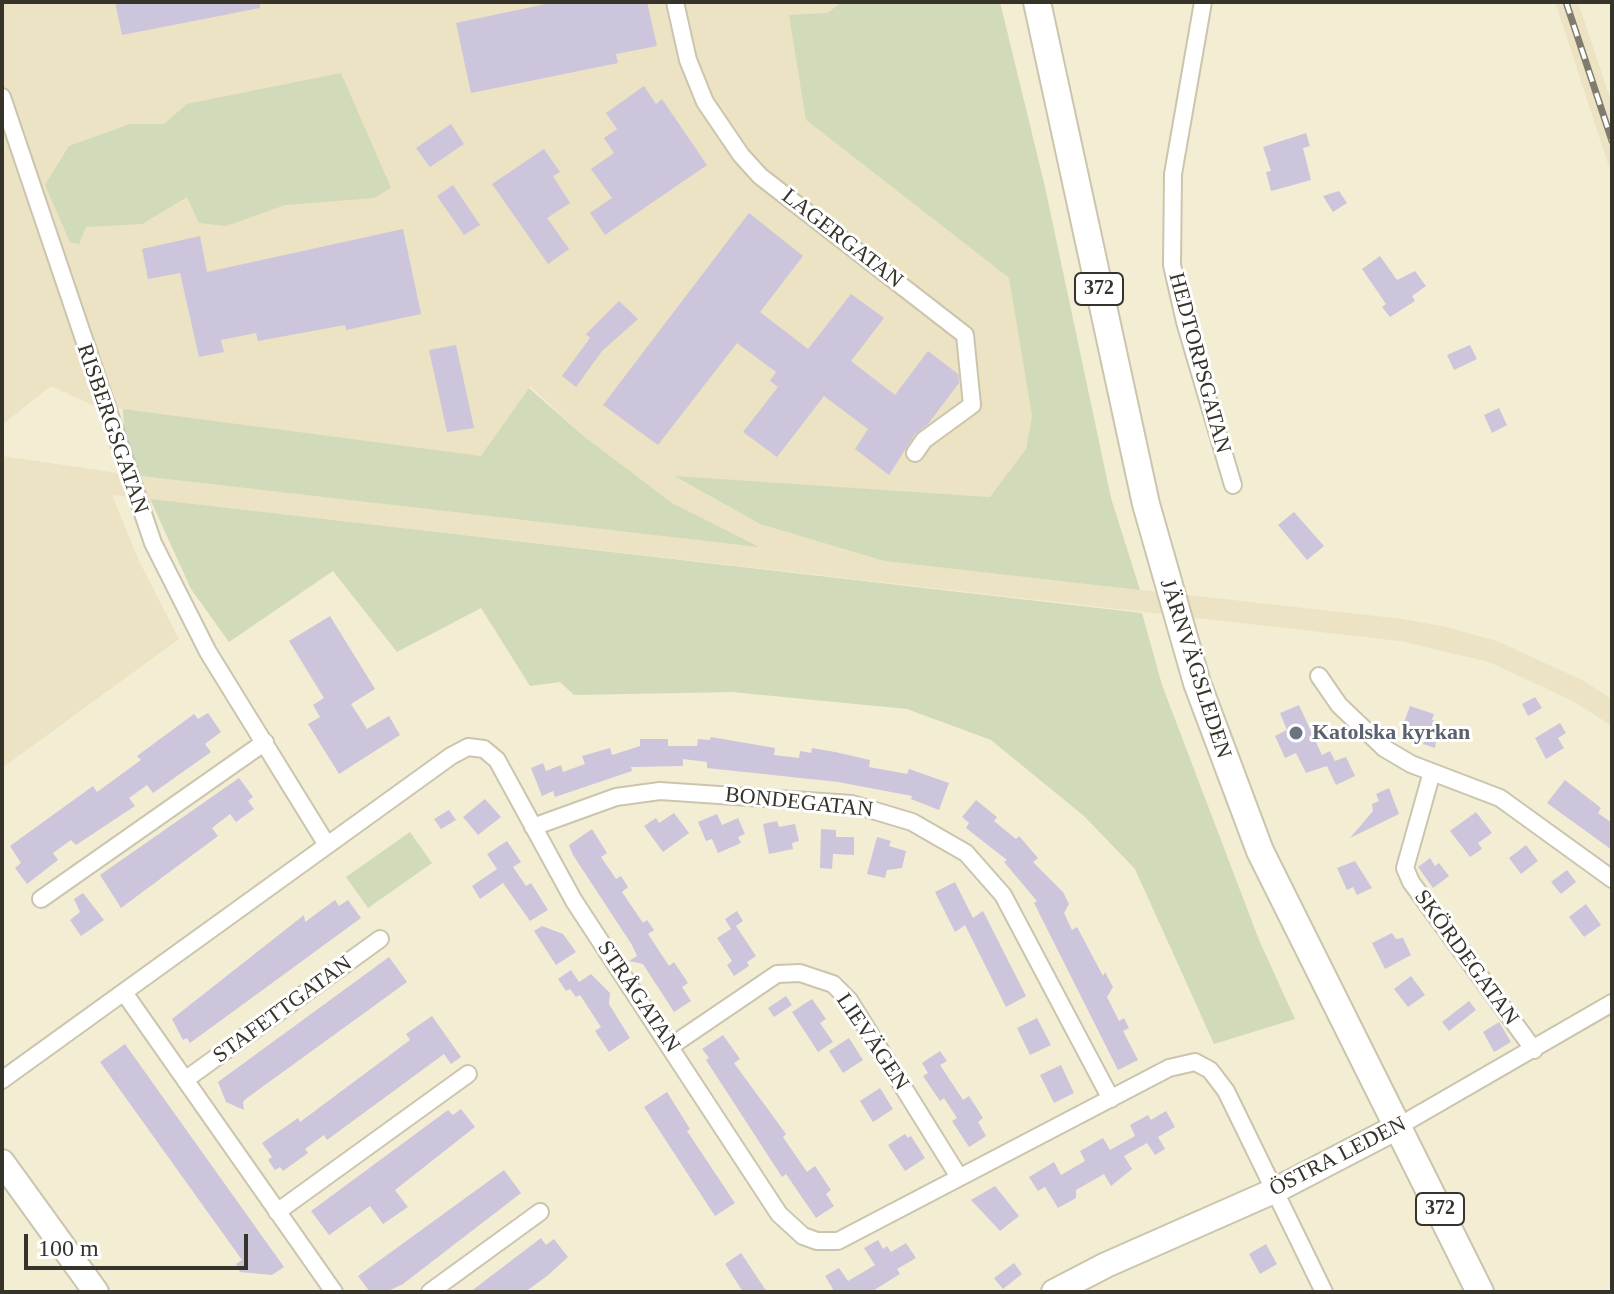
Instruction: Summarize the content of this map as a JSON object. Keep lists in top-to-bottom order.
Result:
{
  "streets": {
    "main road": ["372", "JÄRNVÄGSLEDEN"],
    "street": [
      "LAGERGATAN",
      "HEDTORPSGATAN",
      "RISBERGSGATAN",
      "BONDEGATAN",
      "SKÖRDEGATAN",
      "STRÅGATAN",
      "STAFETTGATAN",
      "LIEVÄGEN",
      "ÖSTRA LEDEN"
    ]
  },
  "crossings": [
    ["RISBERGSGATAN", "STRÅGATAN"],
    ["JÄRNVÄGSLEDEN", "ÖSTRA LEDEN"],
    ["BONDEGATAN", "STRÅGATAN"],
    ["SKÖRDEGATAN", "ÖSTRA LEDEN"],
    ["STRÅGATAN", "LIEVÄGEN"],
    ["STRÅGATAN", "ÖSTRA LEDEN"]
  ],
  "places": ["Katolska kyrkan"],
  "scale_bar": "100 m"
}
